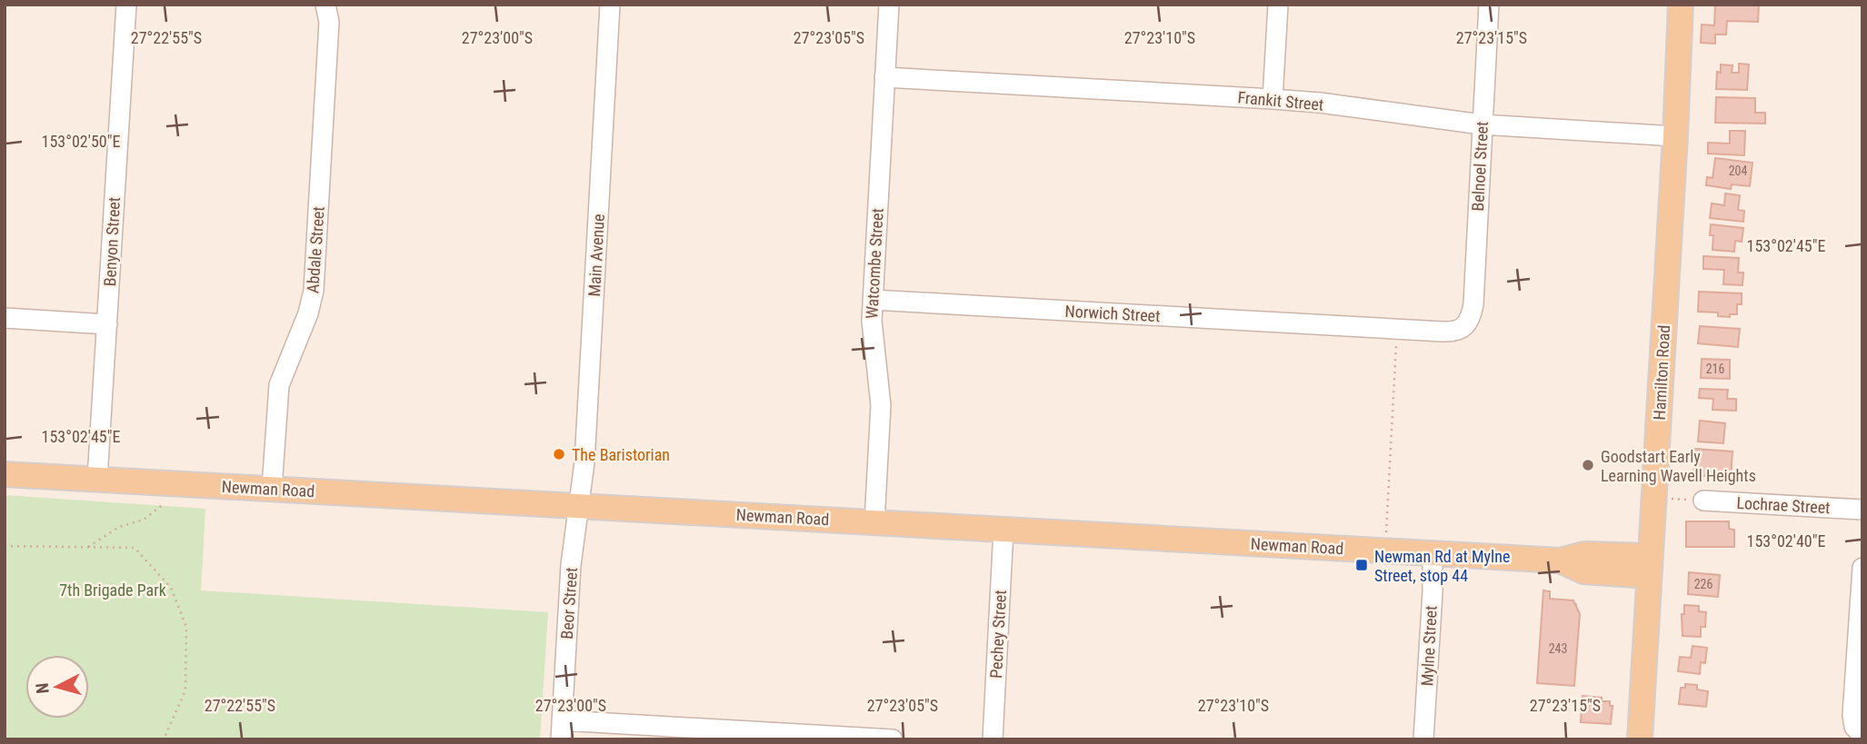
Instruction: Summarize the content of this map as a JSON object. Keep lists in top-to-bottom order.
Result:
{
  "streets": {
    "main road": ["Hamilton Road", "Newman Road"],
    "street": [
      "Frankit Street",
      "Belnoel Street",
      "Benyon Street",
      "Abdale Street",
      "Main Avenue",
      "Watcombe Street",
      "Norwich Street",
      "Lochrae Street",
      "Beor Street",
      "Pechey Street",
      "Mylne Street"
    ]
  },
  "crossings": [
    ["Frankit Street", "Belnoel Street"],
    ["Frankit Street", "Watcombe Street"],
    ["Frankit Street", "Hamilton Road"],
    ["Belnoel Street", "Norwich Street"],
    ["Benyon Street", "Newman Road"],
    ["Abdale Street", "Newman Road"],
    ["Main Avenue", "Newman Road"],
    ["Main Avenue", "Beor Street"],
    ["Watcombe Street", "Norwich Street"],
    ["Watcombe Street", "Newman Road"],
    ["Hamilton Road", "Newman Road"],
    ["Newman Road", "Beor Street"],
    ["Newman Road", "Pechey Street"],
    ["Newman Road", "Mylne Street"]
  ],
  "parks": ["7th Brigade Park"],
  "places": {
    "other": ["The Baristorian", "Goodstart Early Learning Wavell Heights"],
    "transit": ["Newman Rd at Mylne Street, stop 44"]
  },
  "house_numbers": [
    "204",
    "216",
    "226",
    "243"
  ],
  "north": "left",
  "coordinates": [
    "27°22'55\"S",
    "27°23'00\"S",
    "27°23'05\"S",
    "27°23'10\"S",
    "27°23'15\"S",
    "153°02'50\"E",
    "153°02'45\"E",
    "153°02'40\"E"
  ]
}
